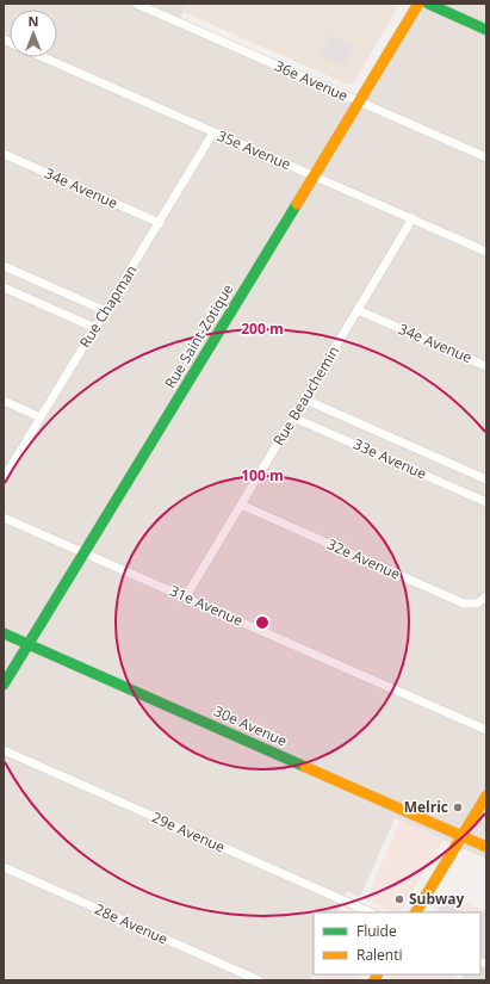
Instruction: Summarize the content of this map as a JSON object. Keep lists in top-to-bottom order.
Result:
{
  "streets": {
    "street": [
      "36e Avenue",
      "35e Avenue",
      "34e Avenue",
      "Rue Chapman",
      "Rue Saint-Zotique",
      "Rue Beauchemin",
      "33e Avenue",
      "32e Avenue",
      "31e Avenue",
      "30e Avenue",
      "29e Avenue",
      "28e Avenue"
    ]
  },
  "crossings": [
    ["36e Avenue", "Rue Saint-Zotique"],
    ["35e Avenue", "Rue Chapman"],
    ["35e Avenue", "Rue Saint-Zotique"],
    ["35e Avenue", "Rue Beauchemin"],
    ["34e Avenue", "Rue Chapman"],
    ["34e Avenue", "Rue Beauchemin"],
    ["Rue Saint-Zotique", "31e Avenue"],
    ["Rue Saint-Zotique", "30e Avenue"],
    ["Rue Beauchemin", "33e Avenue"],
    ["Rue Beauchemin", "32e Avenue"],
    ["Rue Beauchemin", "31e Avenue"]
  ],
  "places": ["Melric", "Subway"],
  "legend": ["Fluide", "Ralenti"],
  "north": "top",
  "rings": ["200 m", "100 m"]
}
